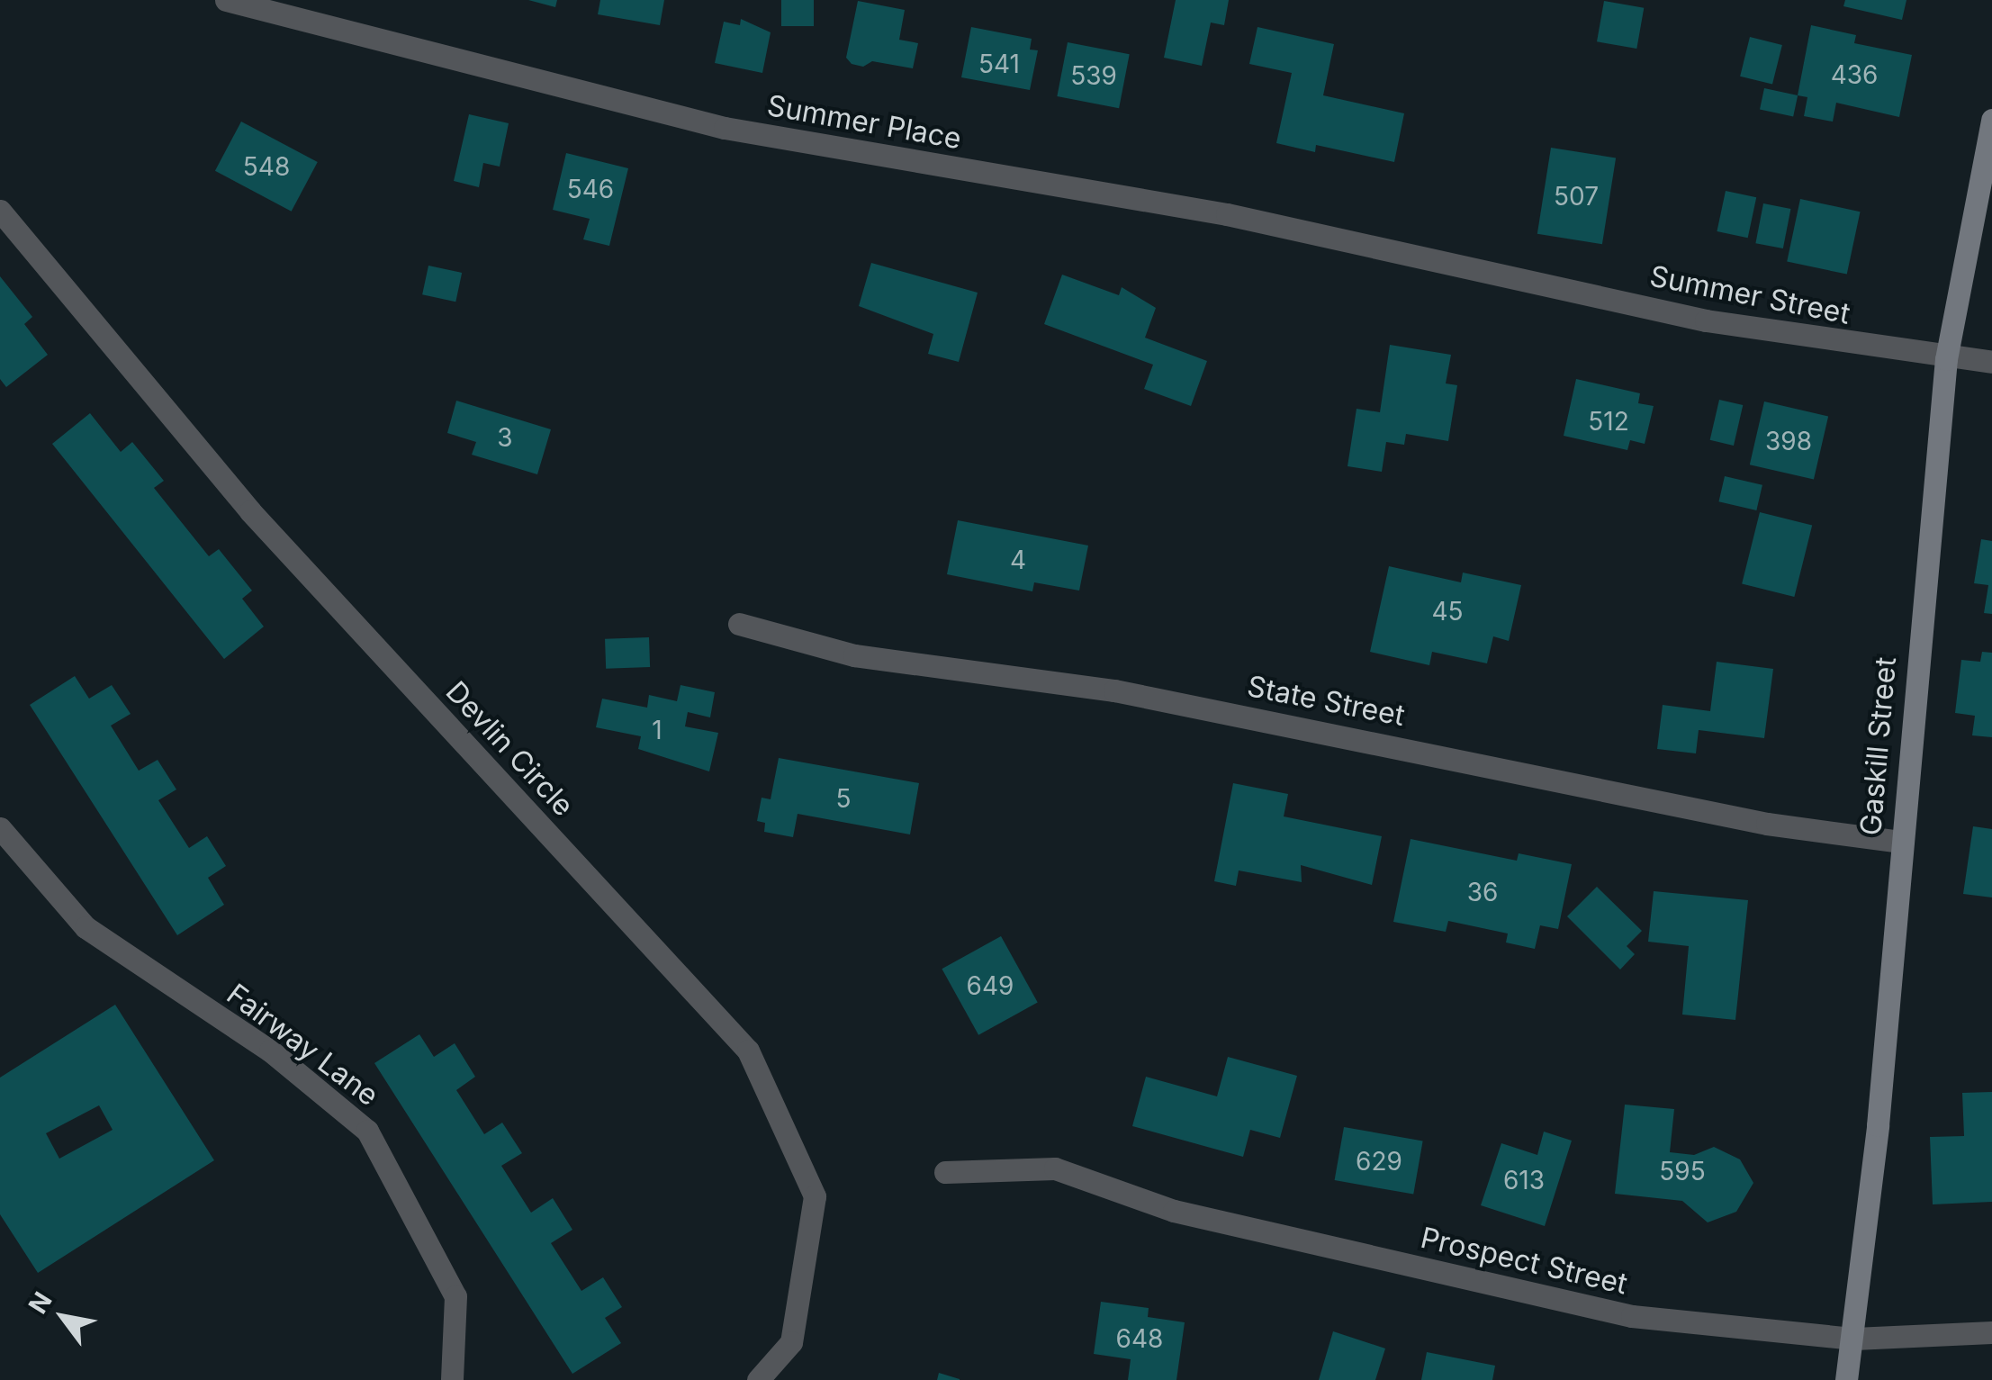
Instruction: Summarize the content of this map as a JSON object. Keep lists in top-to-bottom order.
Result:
{
  "streets": {
    "street": [
      "Summer Place",
      "Summer Street",
      "State Street",
      "Gaskill Street",
      "Devlin Circle",
      "Fairway Lane",
      "Prospect Street"
    ]
  },
  "crossings": [
    ["Summer Place", "Summer Street"],
    ["Summer Street", "Gaskill Street"],
    ["State Street", "Gaskill Street"],
    ["Gaskill Street", "Prospect Street"]
  ],
  "house_numbers": [
    "541",
    "436",
    "539",
    "548",
    "546",
    "507",
    "512",
    "3",
    "398",
    "4",
    "45",
    "1",
    "5",
    "36",
    "649",
    "629",
    "595",
    "613",
    "648"
  ],
  "north": "top left"
}
